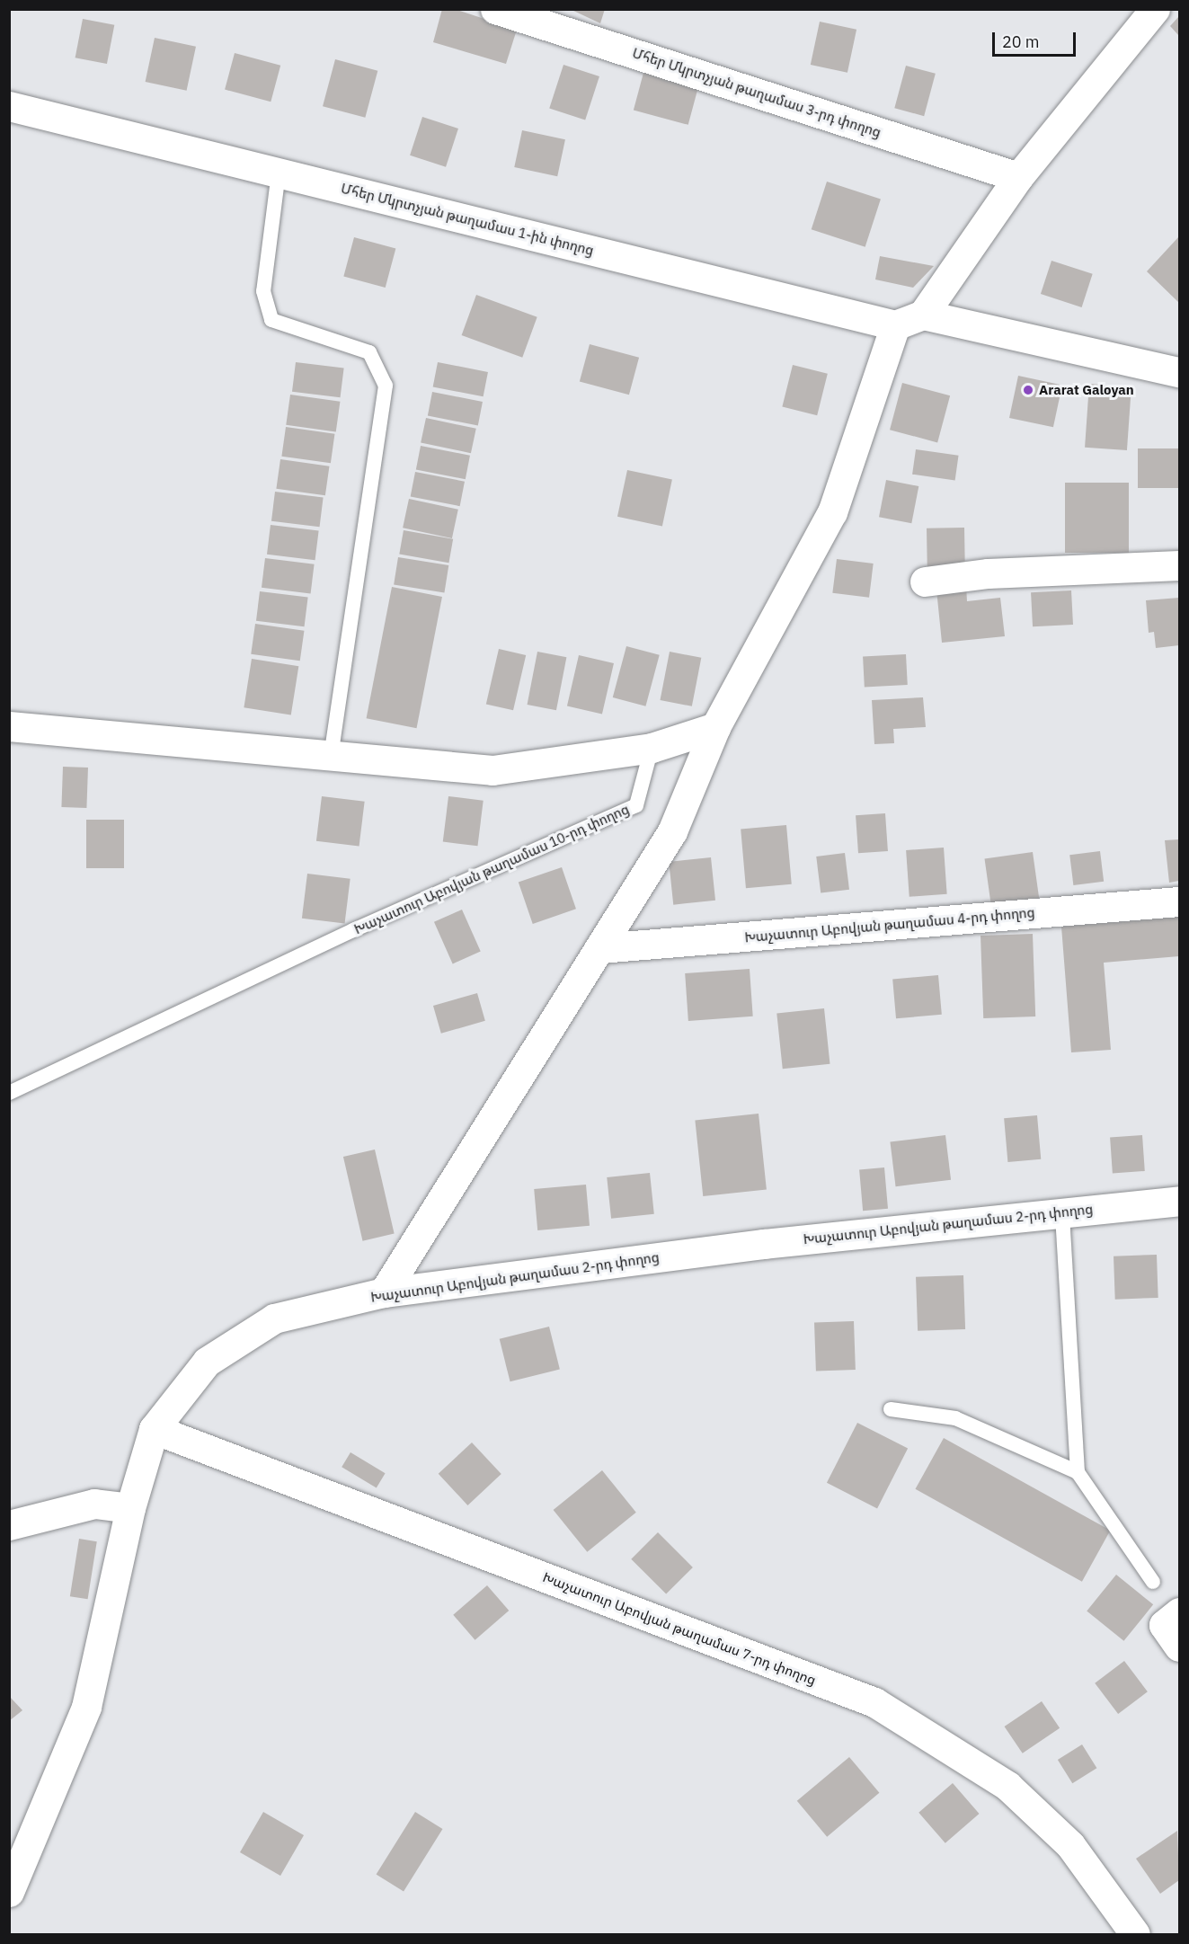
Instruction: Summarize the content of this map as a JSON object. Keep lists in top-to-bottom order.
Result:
{
  "streets": {
    "street": [
      "Մհեր Մկրտչյան թաղամաս 3-րդ փողոց",
      "Մհեր Մկրտչյան թաղամաս 1-ին փողոց",
      "Խաչատուր Աբովյան թաղամաս 4-րդ փողոց",
      "Խաչատուր Աբովյան թաղամաս 2-րդ փողոց",
      "Խաչատուր Աբովյան թաղամաս 7-րդ փողոց"
    ],
    "lane": ["Խաչատուր Աբովյան թաղամաս 10-րդ փողոց"]
  },
  "crossings": [
    ["Խաչատուր Աբովյան թաղամաս 2-րդ փողոց", "Խաչատուր Աբովյան թաղամաս 7-րդ փողոց"]
  ],
  "places": ["Ararat Galoyan"],
  "scale_bar": "20 m"
}
